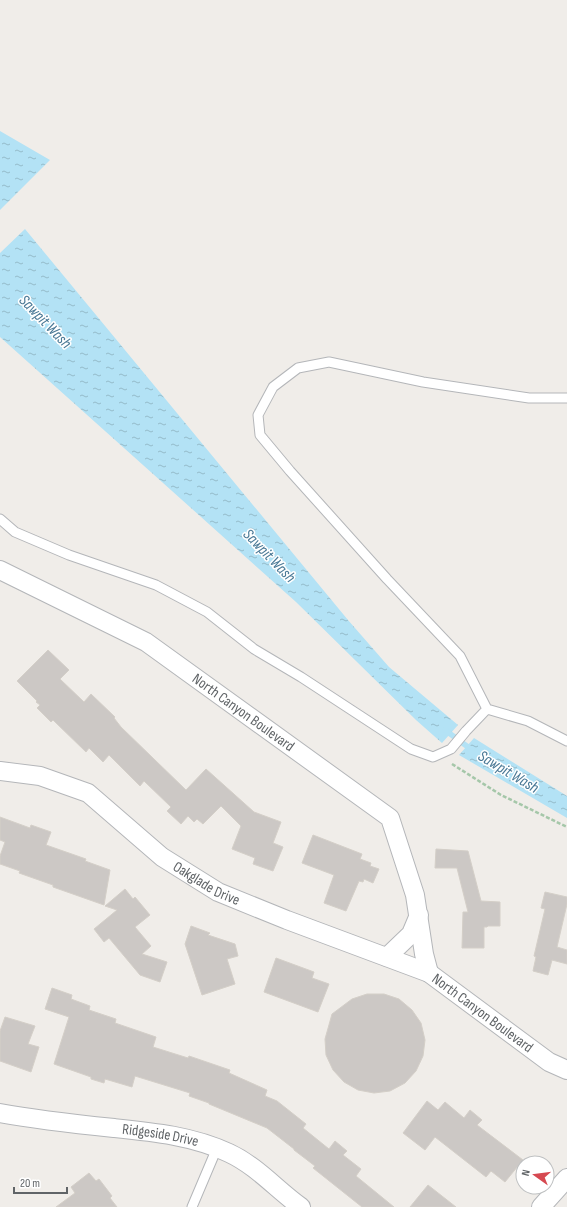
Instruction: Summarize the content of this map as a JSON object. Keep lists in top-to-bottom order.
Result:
{
  "streets": {
    "street": ["North Canyon Boulevard", "Oakglade Drive", "Ridgeside Drive"]
  },
  "crossings": [
    ["North Canyon Boulevard", "Oakglade Drive"]
  ],
  "water": ["Sawpit Wash"],
  "scale_bar": "20 m",
  "north": "left"
}
